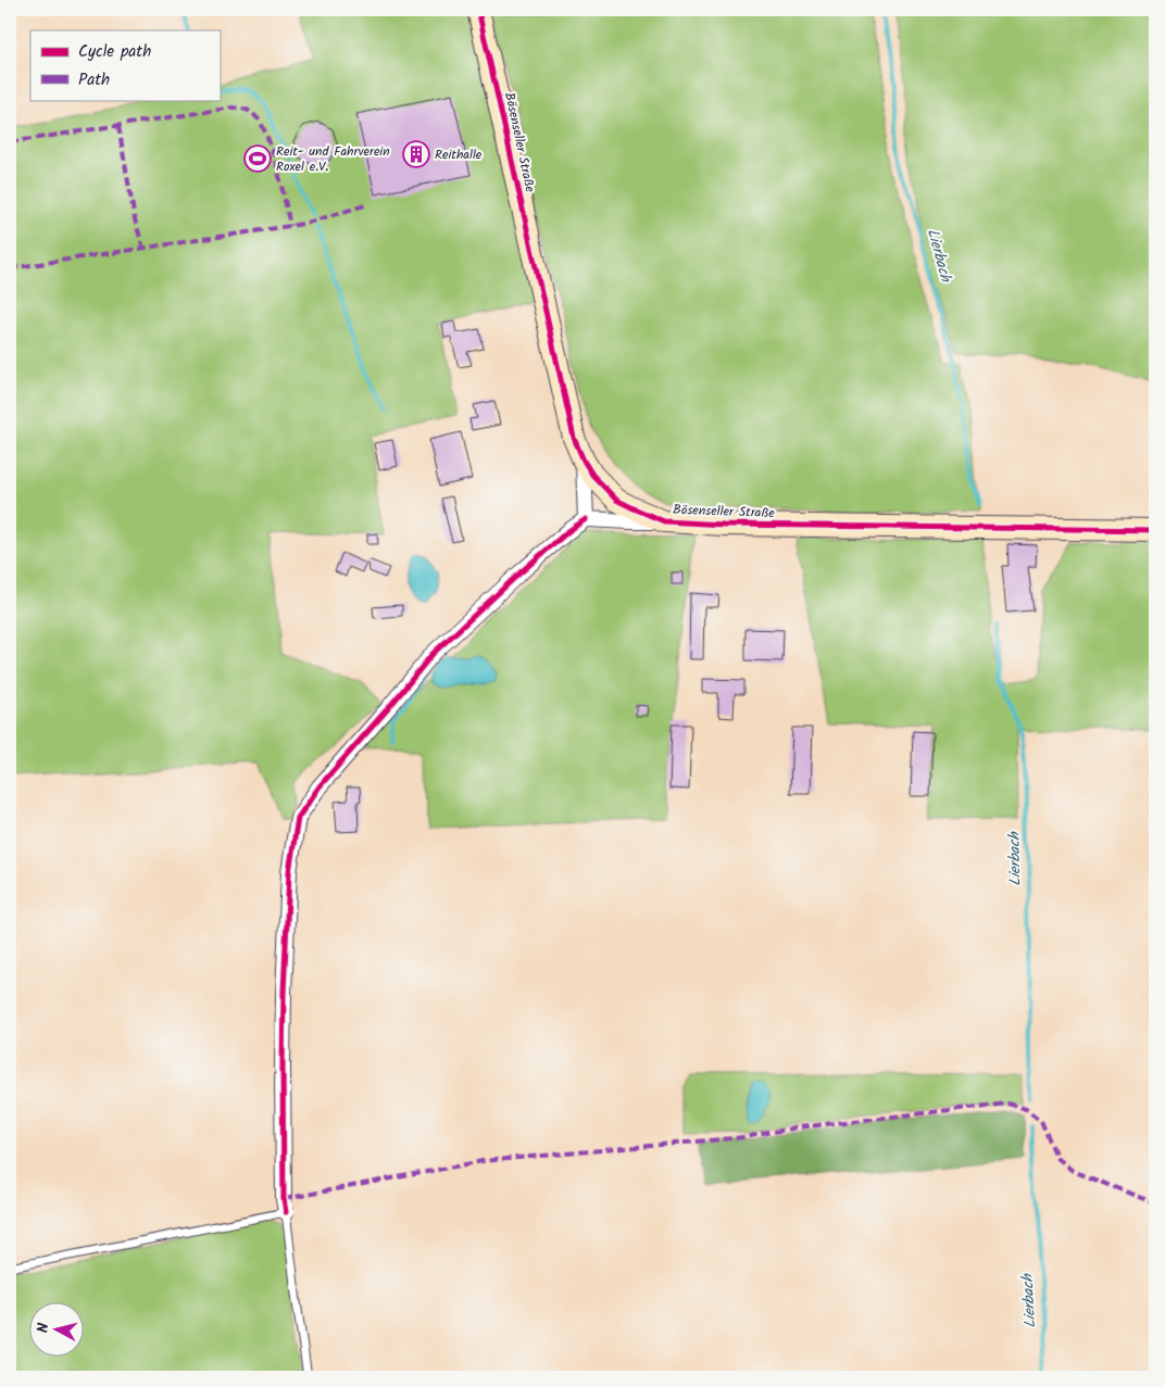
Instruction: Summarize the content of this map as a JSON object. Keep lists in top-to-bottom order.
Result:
{
  "streets": {
    "street": ["Bösenseller Straße"]
  },
  "water": ["Lierbach"],
  "places": {
    "building": ["Reithalle"],
    "sports": ["Reit- und Fahrverein Roxel e.V."]
  },
  "legend": ["Cycle path", "Path"],
  "north": "left"
}
